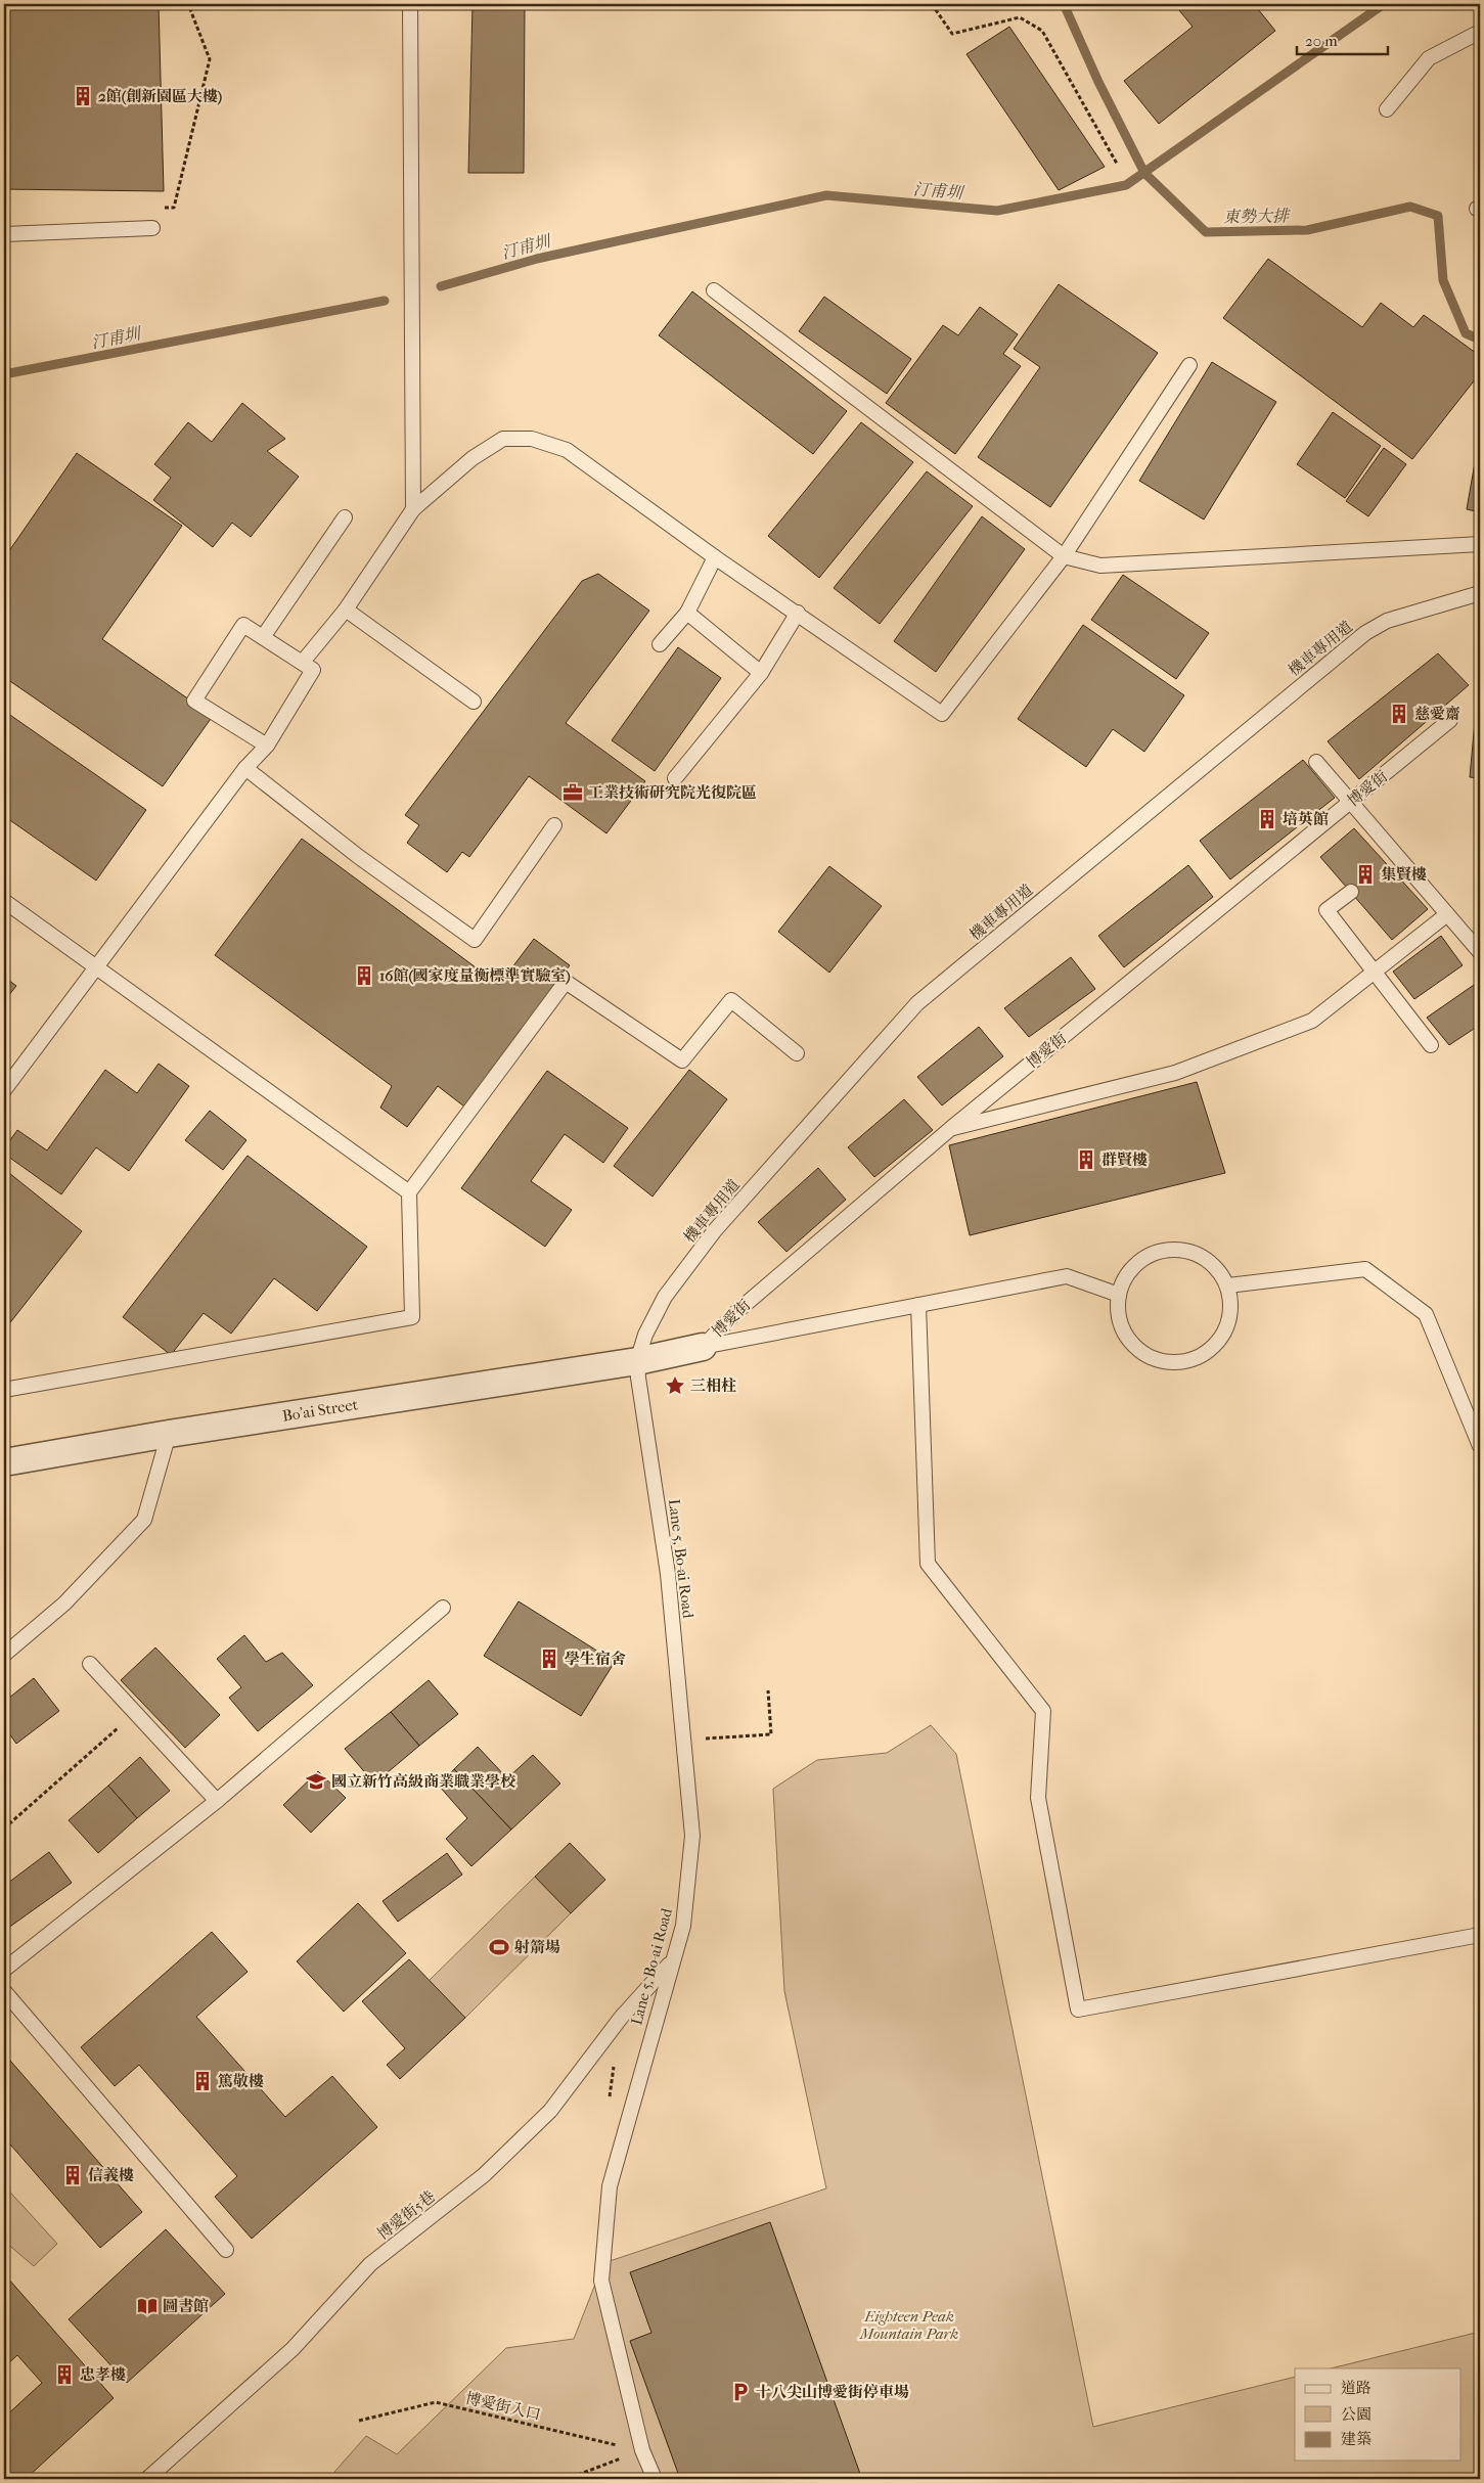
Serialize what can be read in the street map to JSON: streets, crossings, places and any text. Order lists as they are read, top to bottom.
{
  "streets": {
    "street": ["博愛街", "Bo'ai Street"],
    "lane": ["機車專用道", "Lane 5, Bo-ai Road", "博愛街5巷"],
    "path": ["博愛街入口"]
  },
  "crossings": [
    ["機車專用道", "博愛街"],
    ["機車專用道", "Bo'ai Street"],
    ["機車專用道", "Lane 5, Bo-ai Road"],
    ["博愛街", "Bo'ai Street"],
    ["博愛街", "Lane 5, Bo-ai Road"],
    ["Bo'ai Street", "Lane 5, Bo-ai Road"],
    ["Lane 5, Bo-ai Road", "博愛街5巷"],
    ["Lane 5, Bo-ai Road", "博愛街入口"]
  ],
  "water": ["汀甫圳", "東勢大排"],
  "parks": ["Eighteen Peak Mountain Park"],
  "places": {
    "building": [
      "2館(創新園區大樓)",
      "慈愛齋",
      "培英館",
      "集賢樓",
      "16館(國家度量衡標準實驗室)",
      "群賢樓",
      "學生宿舍",
      "篤敬樓",
      "信義樓",
      "忠孝樓"
    ],
    "office": ["工業技術研究院光復院區"],
    "place": ["三相柱"],
    "school or university": ["國立新竹高級商業職業學校"],
    "sports": ["射箭場"],
    "library": ["圖書館"],
    "parking": ["十八尖山博愛街停車場"]
  },
  "legend": ["道路", "公園", "建築"],
  "scale_bar": "20 m"
}
